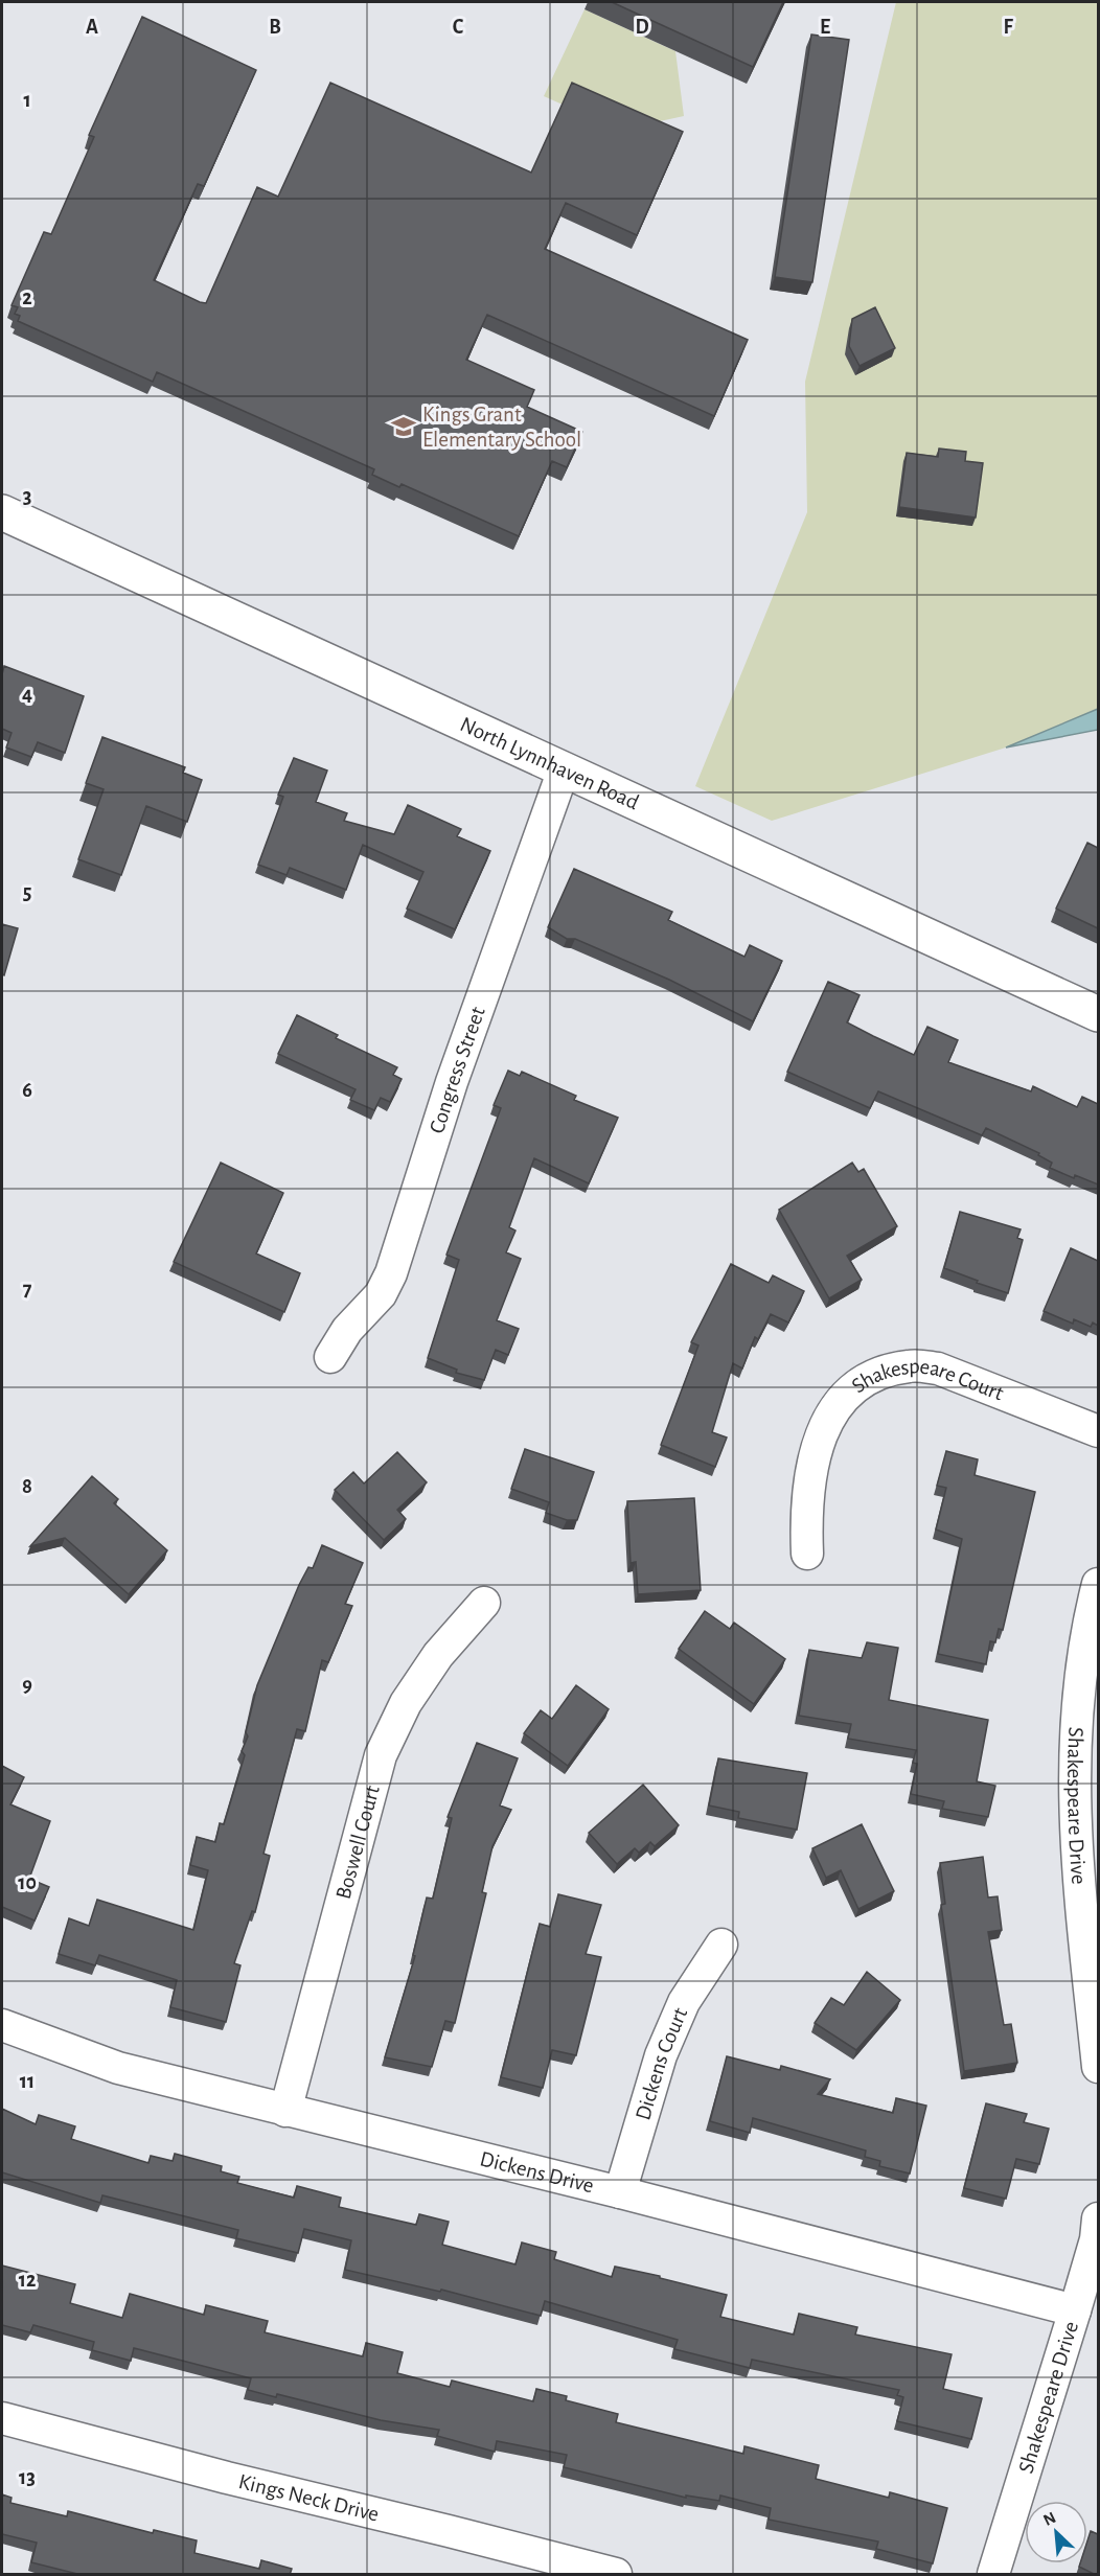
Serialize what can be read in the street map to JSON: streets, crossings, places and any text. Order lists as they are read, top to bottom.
{
  "streets": {
    "street": [
      "North Lynnhaven Road",
      "Congress Street",
      "Shakespeare Court",
      "Shakespeare Drive",
      "Boswell Court",
      "Dickens Court",
      "Dickens Drive",
      "Kings Neck Drive"
    ]
  },
  "crossings": [
    ["North Lynnhaven Road", "Congress Street"],
    ["Shakespeare Drive", "Dickens Drive"],
    ["Boswell Court", "Dickens Drive"],
    ["Dickens Court", "Dickens Drive"]
  ],
  "places": {
    "school or university": ["Kings Grant Elementary School"]
  },
  "north": "top left",
  "grid": {
    "columns": [
      "A",
      "B",
      "C",
      "D",
      "E",
      "F"
    ],
    "rows": [
      "1",
      "2",
      "3",
      "4",
      "5",
      "6",
      "7",
      "8",
      "9",
      "10",
      "11",
      "12",
      "13"
    ]
  }
}
